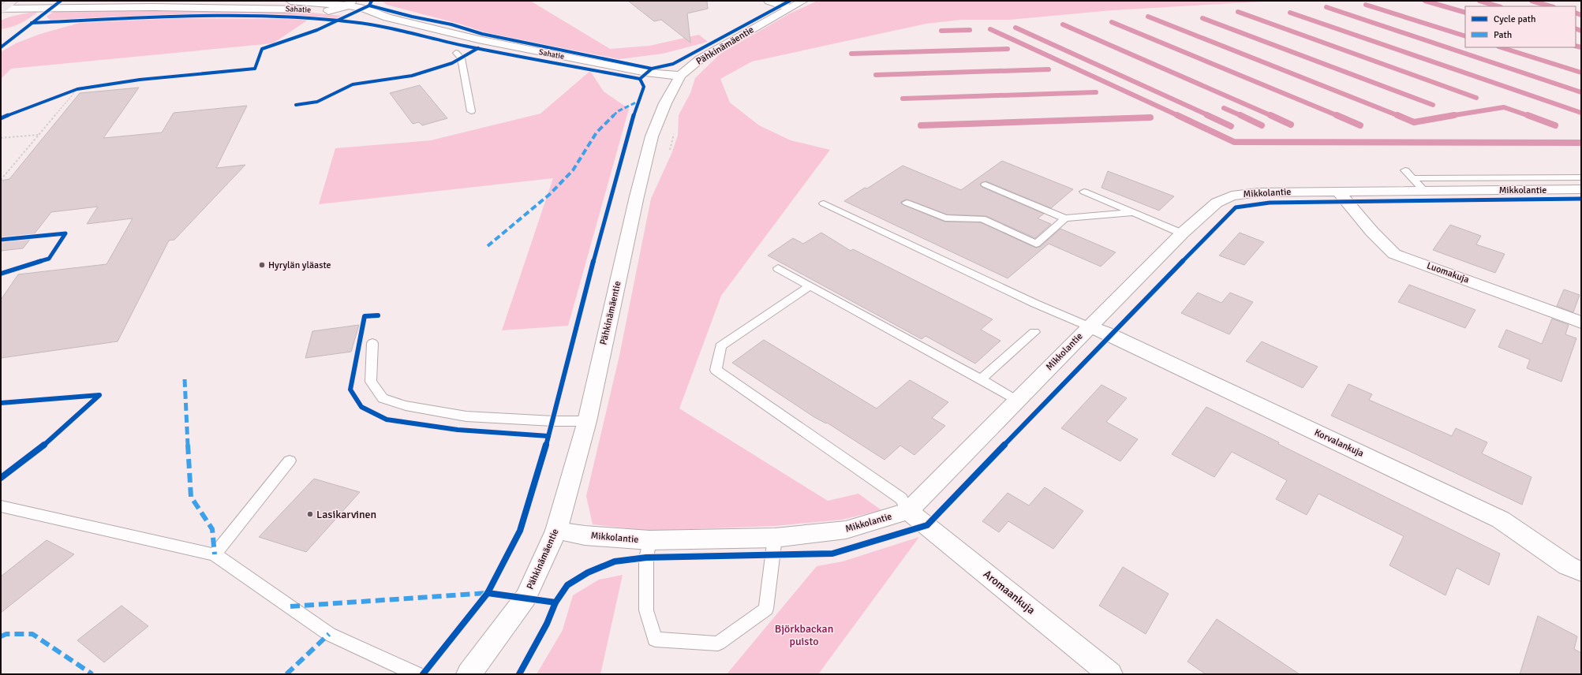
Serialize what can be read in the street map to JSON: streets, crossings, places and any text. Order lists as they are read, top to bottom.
{
  "streets": {
    "street": [
      "Sahatie",
      "Pähkinämäentie",
      "Mikkolantie",
      "Luomakuja",
      "Korvalankuja",
      "Aromaankuja"
    ]
  },
  "crossings": [
    ["Sahatie", "Pähkinämäentie"],
    ["Pähkinämäentie", "Mikkolantie"],
    ["Mikkolantie", "Luomakuja"],
    ["Mikkolantie", "Korvalankuja"],
    ["Mikkolantie", "Aromaankuja"]
  ],
  "parks": ["Björkbackan puisto"],
  "places": ["Hyrylän yläaste", "Lasikarvinen"],
  "legend": ["Cycle path", "Path"]
}
